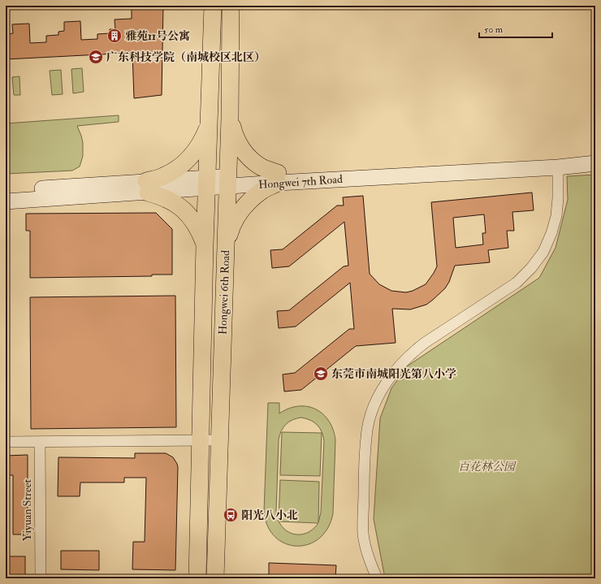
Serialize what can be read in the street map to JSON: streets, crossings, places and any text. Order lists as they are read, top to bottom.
{
  "streets": {
    "main road": ["Hongwei 6th Road"],
    "street": ["Hongwei 7th Road", "Yiyuan Street"]
  },
  "crossings": [
    ["Hongwei 7th Road", "Hongwei 6th Road"]
  ],
  "parks": ["百花林公园"],
  "places": {
    "building": ["雅苑11号公寓"],
    "school or university": ["广东科技学院（南城校区北区）", "东莞市南城阳光第八小学"],
    "bus stop": ["阳光八小北"]
  },
  "scale_bar": "50 m"
}
